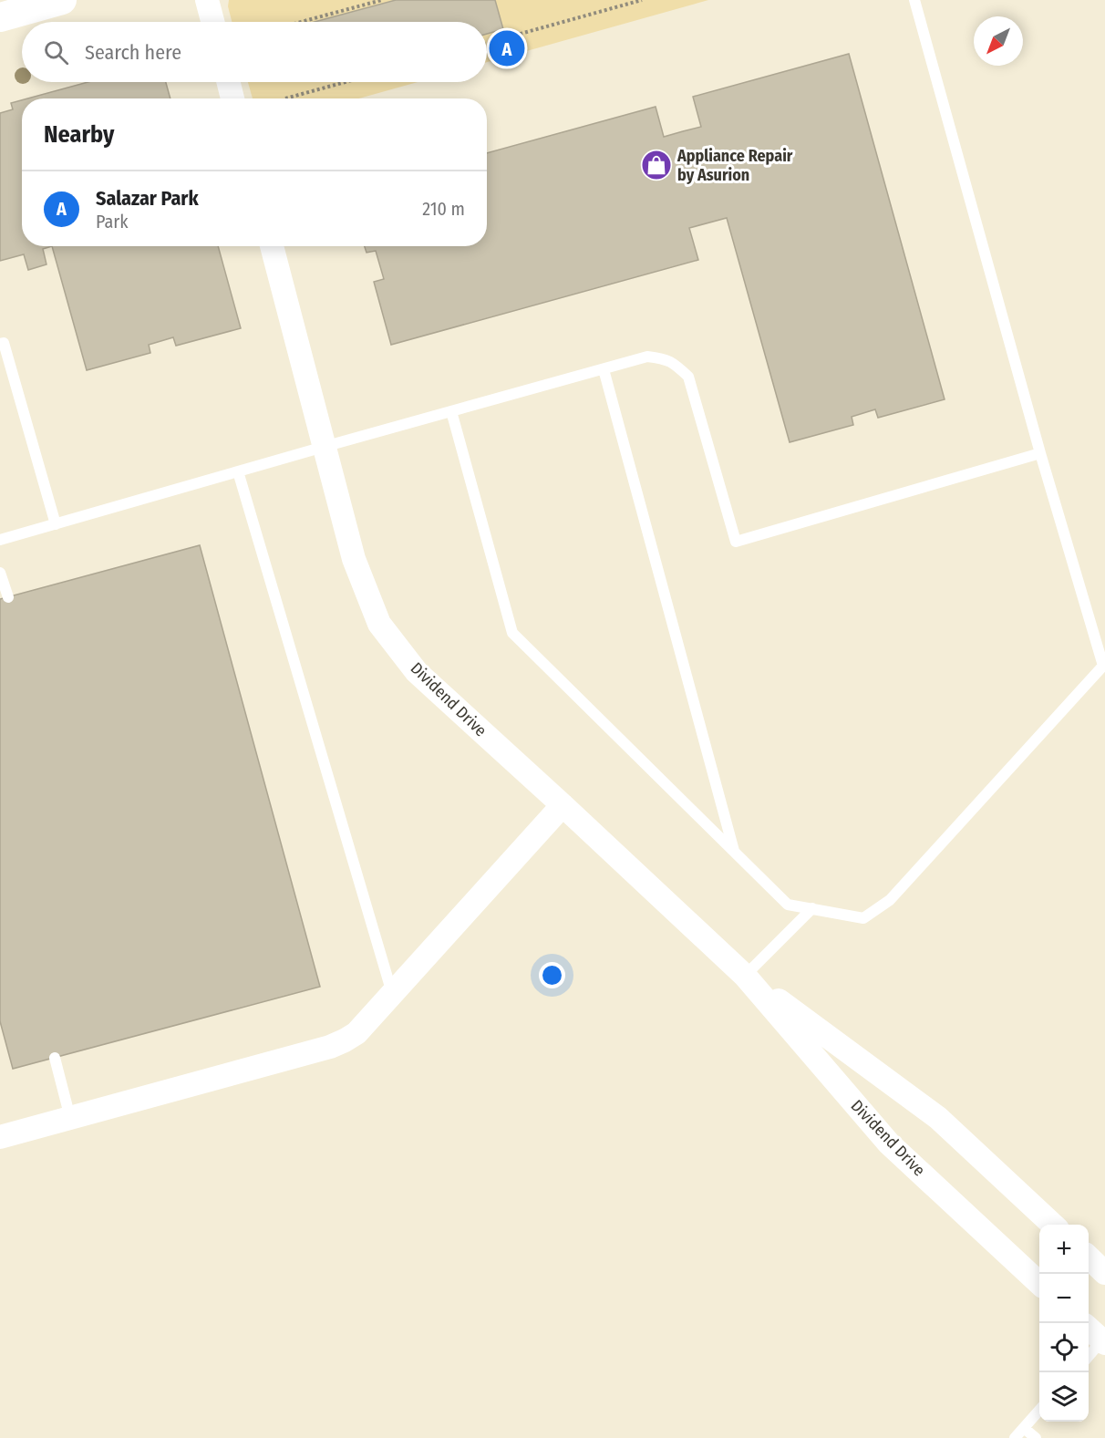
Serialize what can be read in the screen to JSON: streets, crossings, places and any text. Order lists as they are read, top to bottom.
{
  "streets": {
    "street": ["Dividend Drive"]
  },
  "places": {
    "shop": ["Appliance Repair by Asurion"]
  },
  "north": "bottom left",
  "page": {
    "search": "Search here",
    "pins": "A",
    "heading": "Nearby",
    "list": [
      {
        "mark": "A",
        "name": "Salazar Park",
        "note": "Park",
        "value": "210 m"
      }
    ],
    "map_buttons": ["+", "−"]
  }
}
